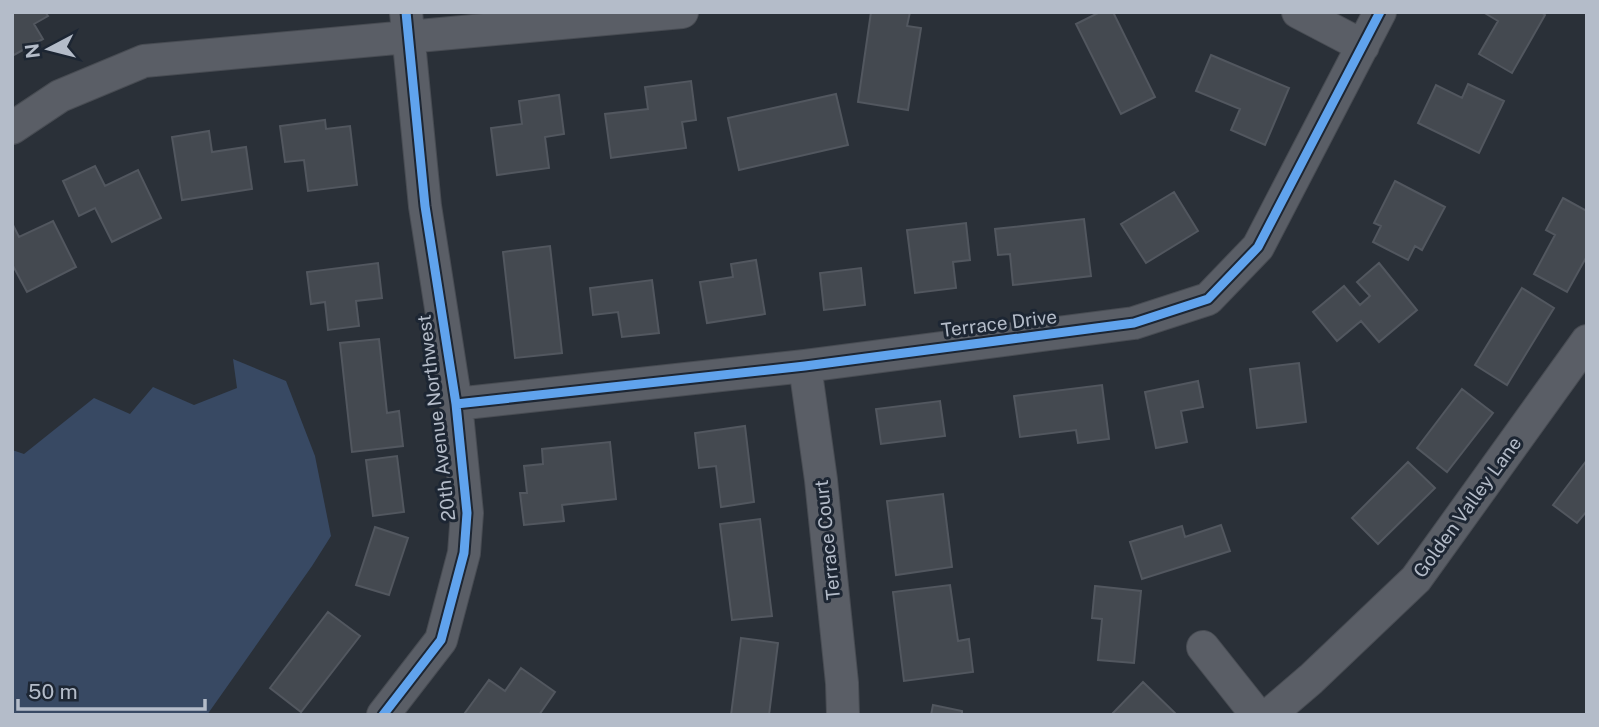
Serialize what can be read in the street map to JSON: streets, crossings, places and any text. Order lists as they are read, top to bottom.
{
  "streets": {
    "street": [
      "Terrace Drive",
      "20th Avenue Northwest",
      "Golden Valley Lane",
      "Terrace Court"
    ]
  },
  "crossings": [
    ["Terrace Drive", "20th Avenue Northwest"],
    ["Terrace Drive", "Terrace Court"]
  ],
  "scale_bar": "50 m",
  "north": "left"
}
